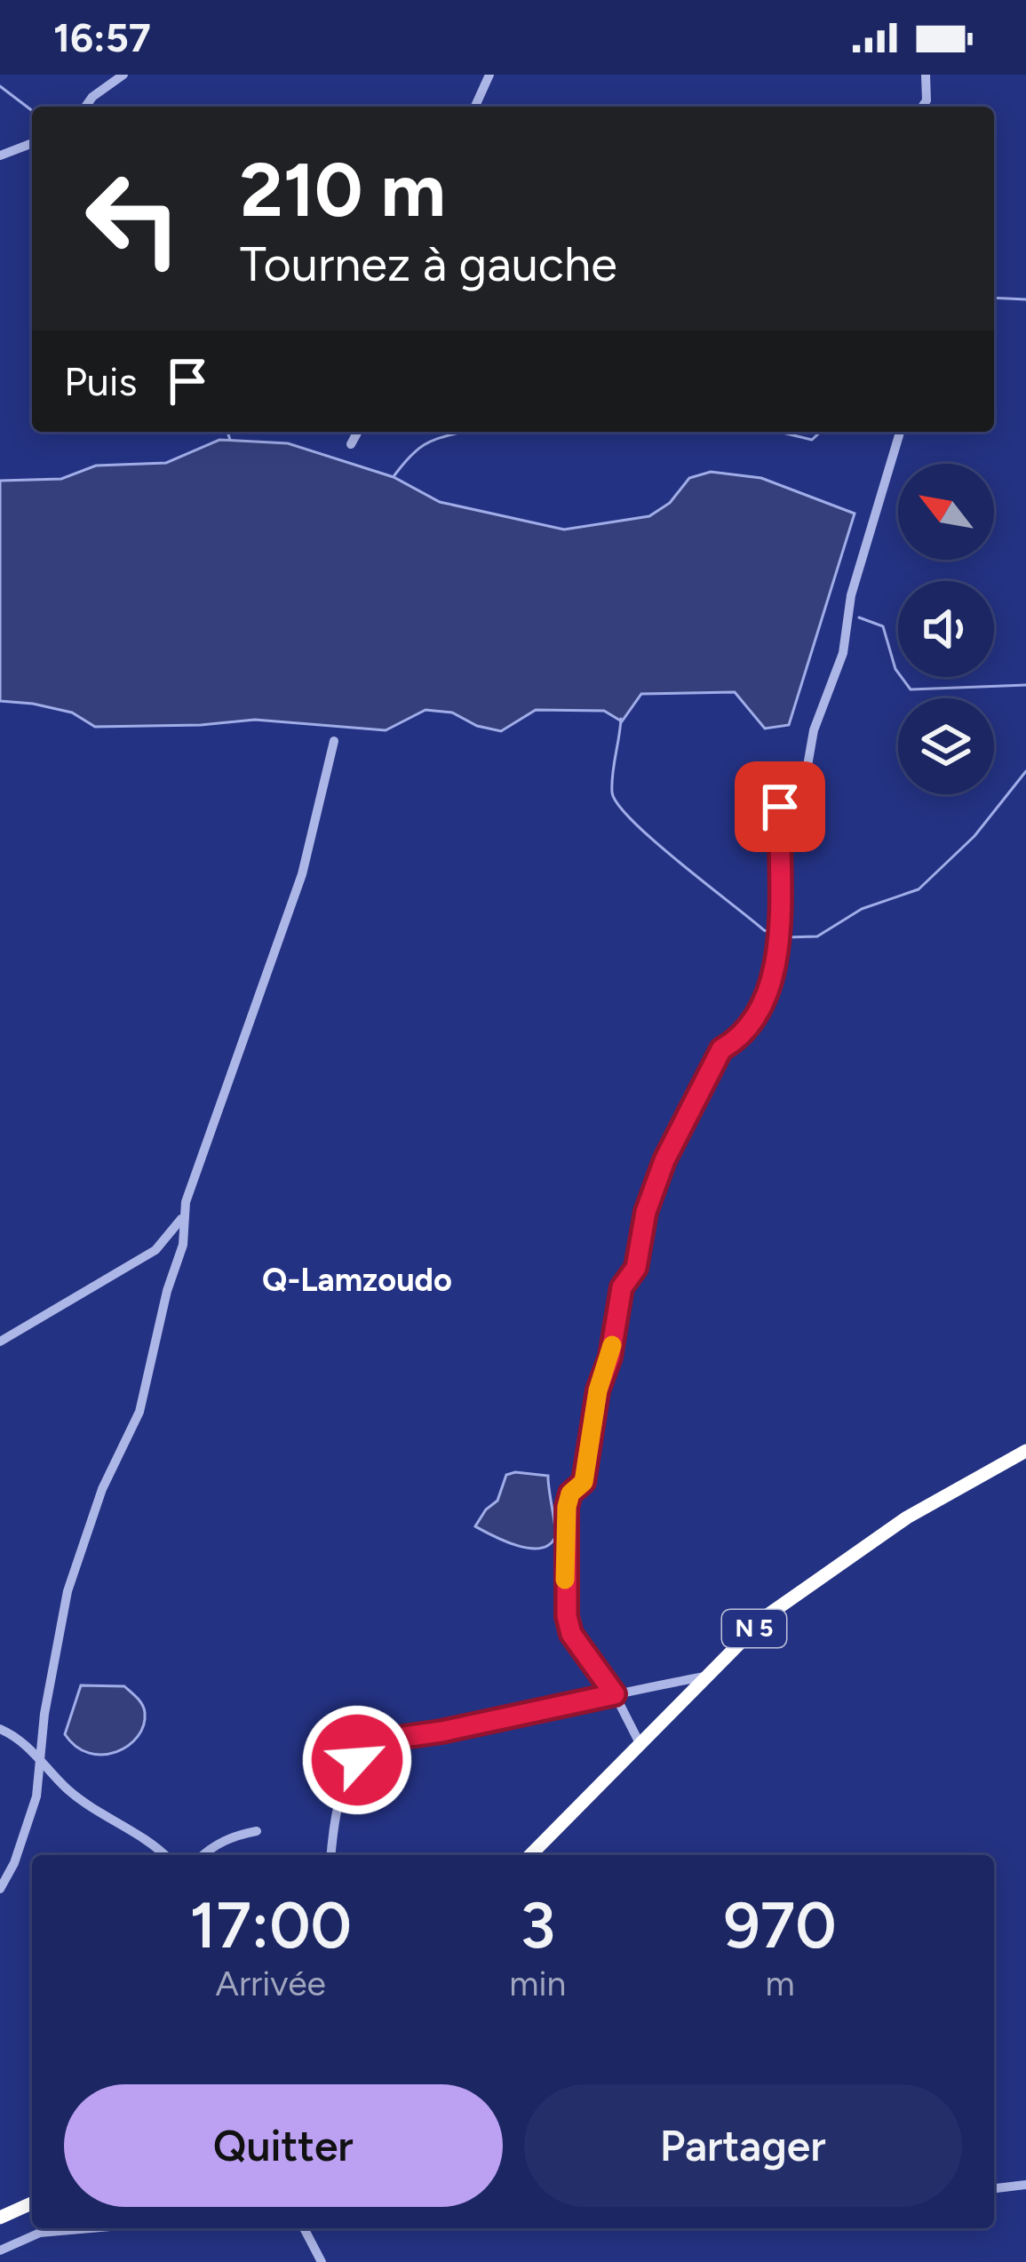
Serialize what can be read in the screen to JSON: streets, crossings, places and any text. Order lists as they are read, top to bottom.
{
  "streets": {
    "highway": ["N 5"]
  },
  "districts": ["Q-Lamzoudo"],
  "north": "top left",
  "page": {
    "status": "16:57",
    "turn": ["210 m", "Tournez à gauche"],
    "then": "Puis",
    "eta": [
      "17:00",
      "Arrivée",
      "3",
      "min",
      "970",
      "m"
    ],
    "buttons": ["Quitter", "Partager"]
  }
}
